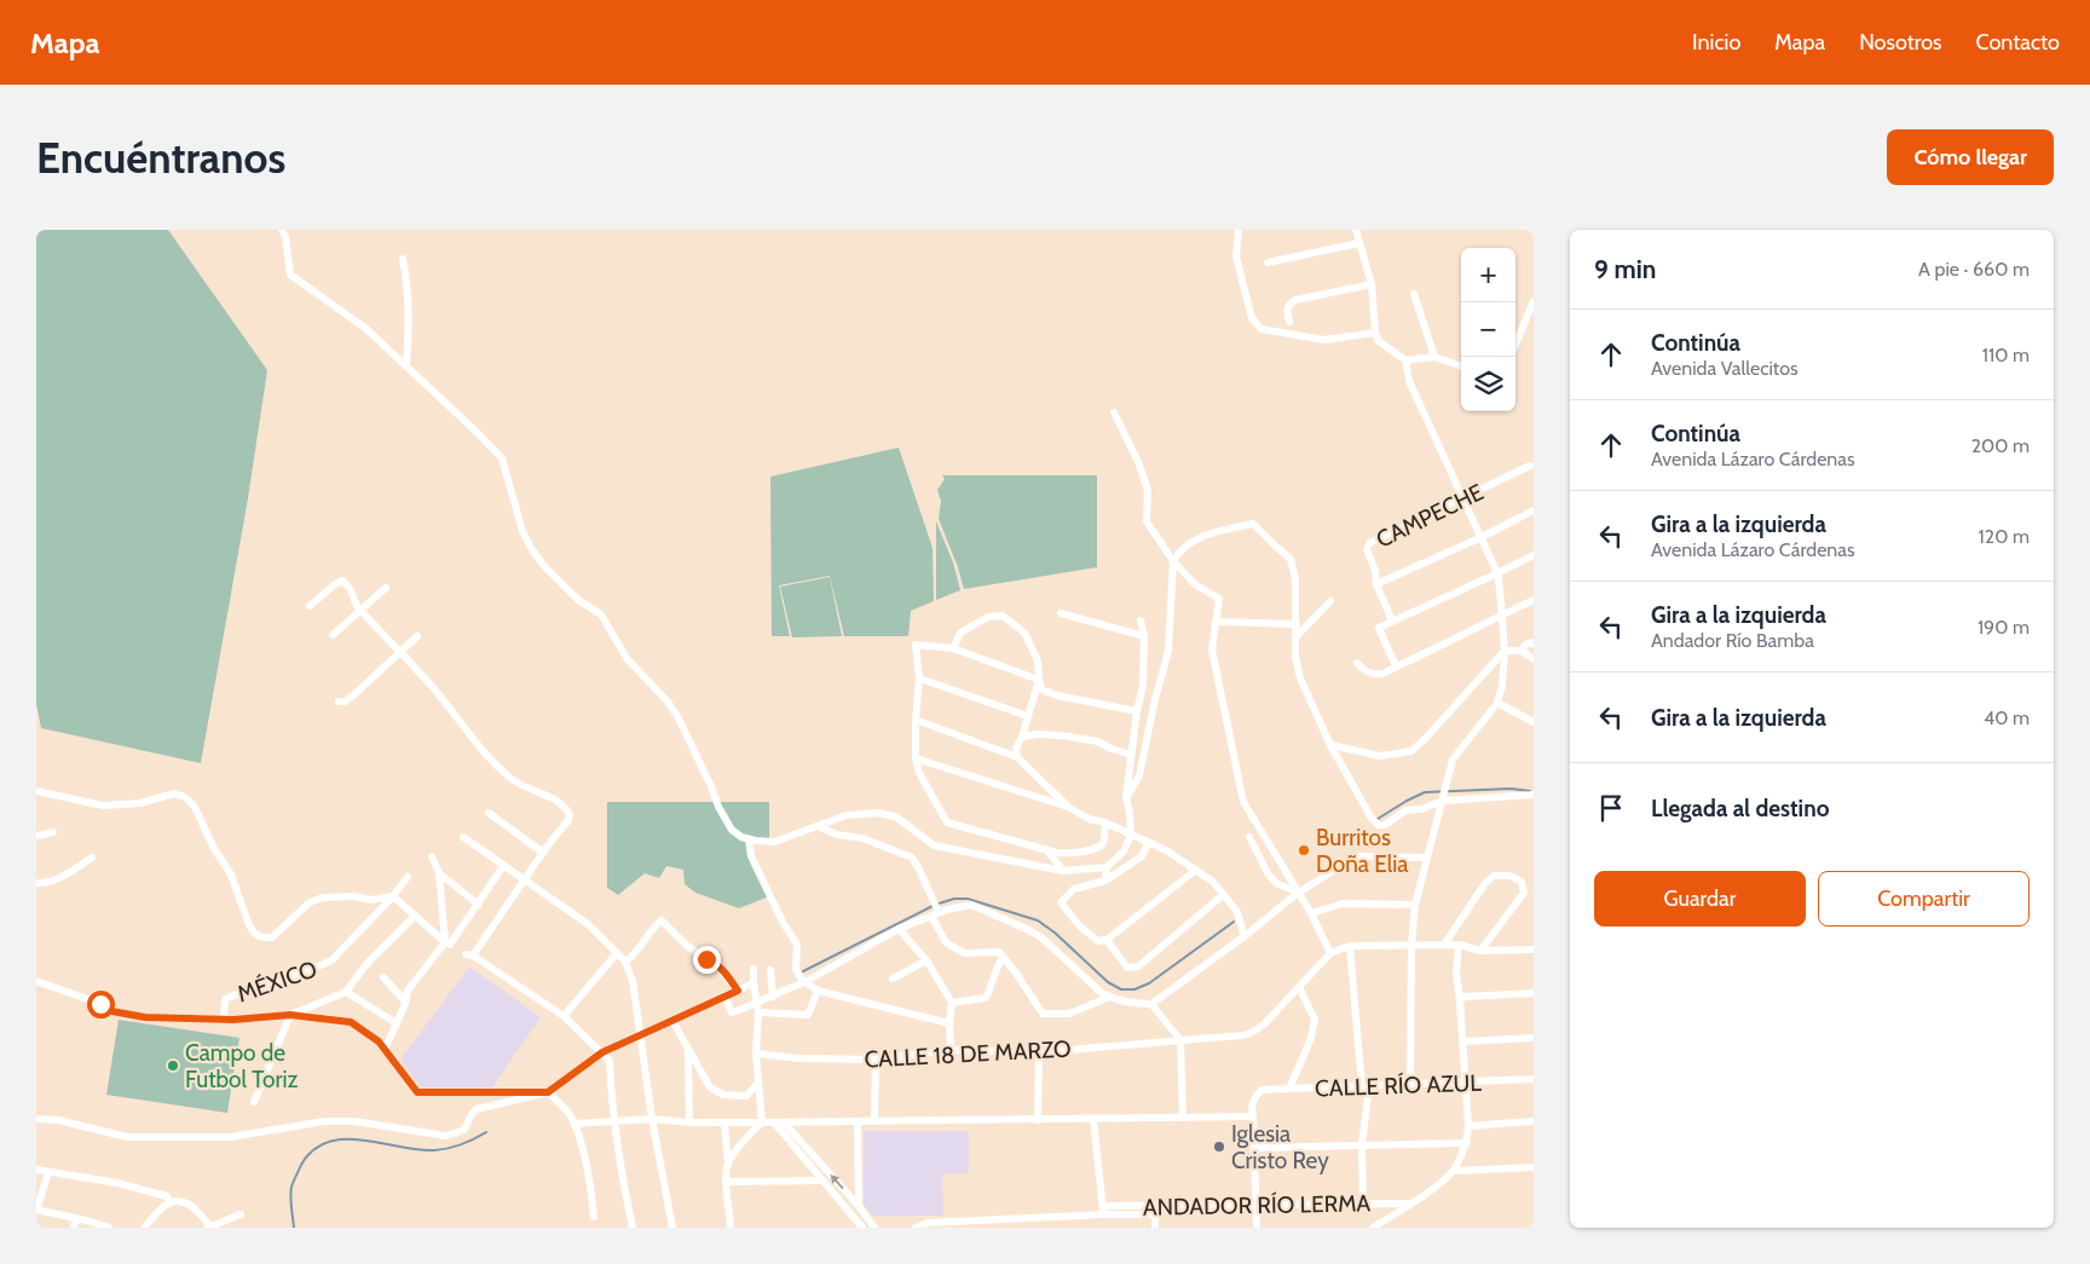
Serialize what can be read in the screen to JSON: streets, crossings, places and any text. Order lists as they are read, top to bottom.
{
  "streets": {
    "street": [
      "CAMPECHE",
      "MÉXICO",
      "CALLE 18 DE MARZO",
      "CALLE RÍO AZUL",
      "ANDADOR RÍO LERMA"
    ]
  },
  "places": ["Burritos Doña Elia", "Campo de Futbol Toriz", "Iglesia Cristo Rey"],
  "page": {
    "header": "Mapa",
    "nav": [
      "Inicio",
      "Mapa",
      "Nosotros",
      "Contacto"
    ],
    "buttons": [
      "Cómo llegar",
      ["Guardar", "Compartir"]
    ],
    "title": "Encuéntranos",
    "heading": ["9 min", "A pie · 660 m"],
    "map_buttons": ["+", "−"],
    "list": [
      ["Continúa", "Avenida Vallecitos", "110 m"],
      ["Continúa", "Avenida Lázaro Cárdenas", "200 m"],
      ["Gira a la izquierda", "Avenida Lázaro Cárdenas", "120 m"],
      ["Gira a la izquierda", "Andador Río Bamba", "190 m"],
      ["Gira a la izquierda", "40 m"],
      "Llegada al destino"
    ]
  }
}
